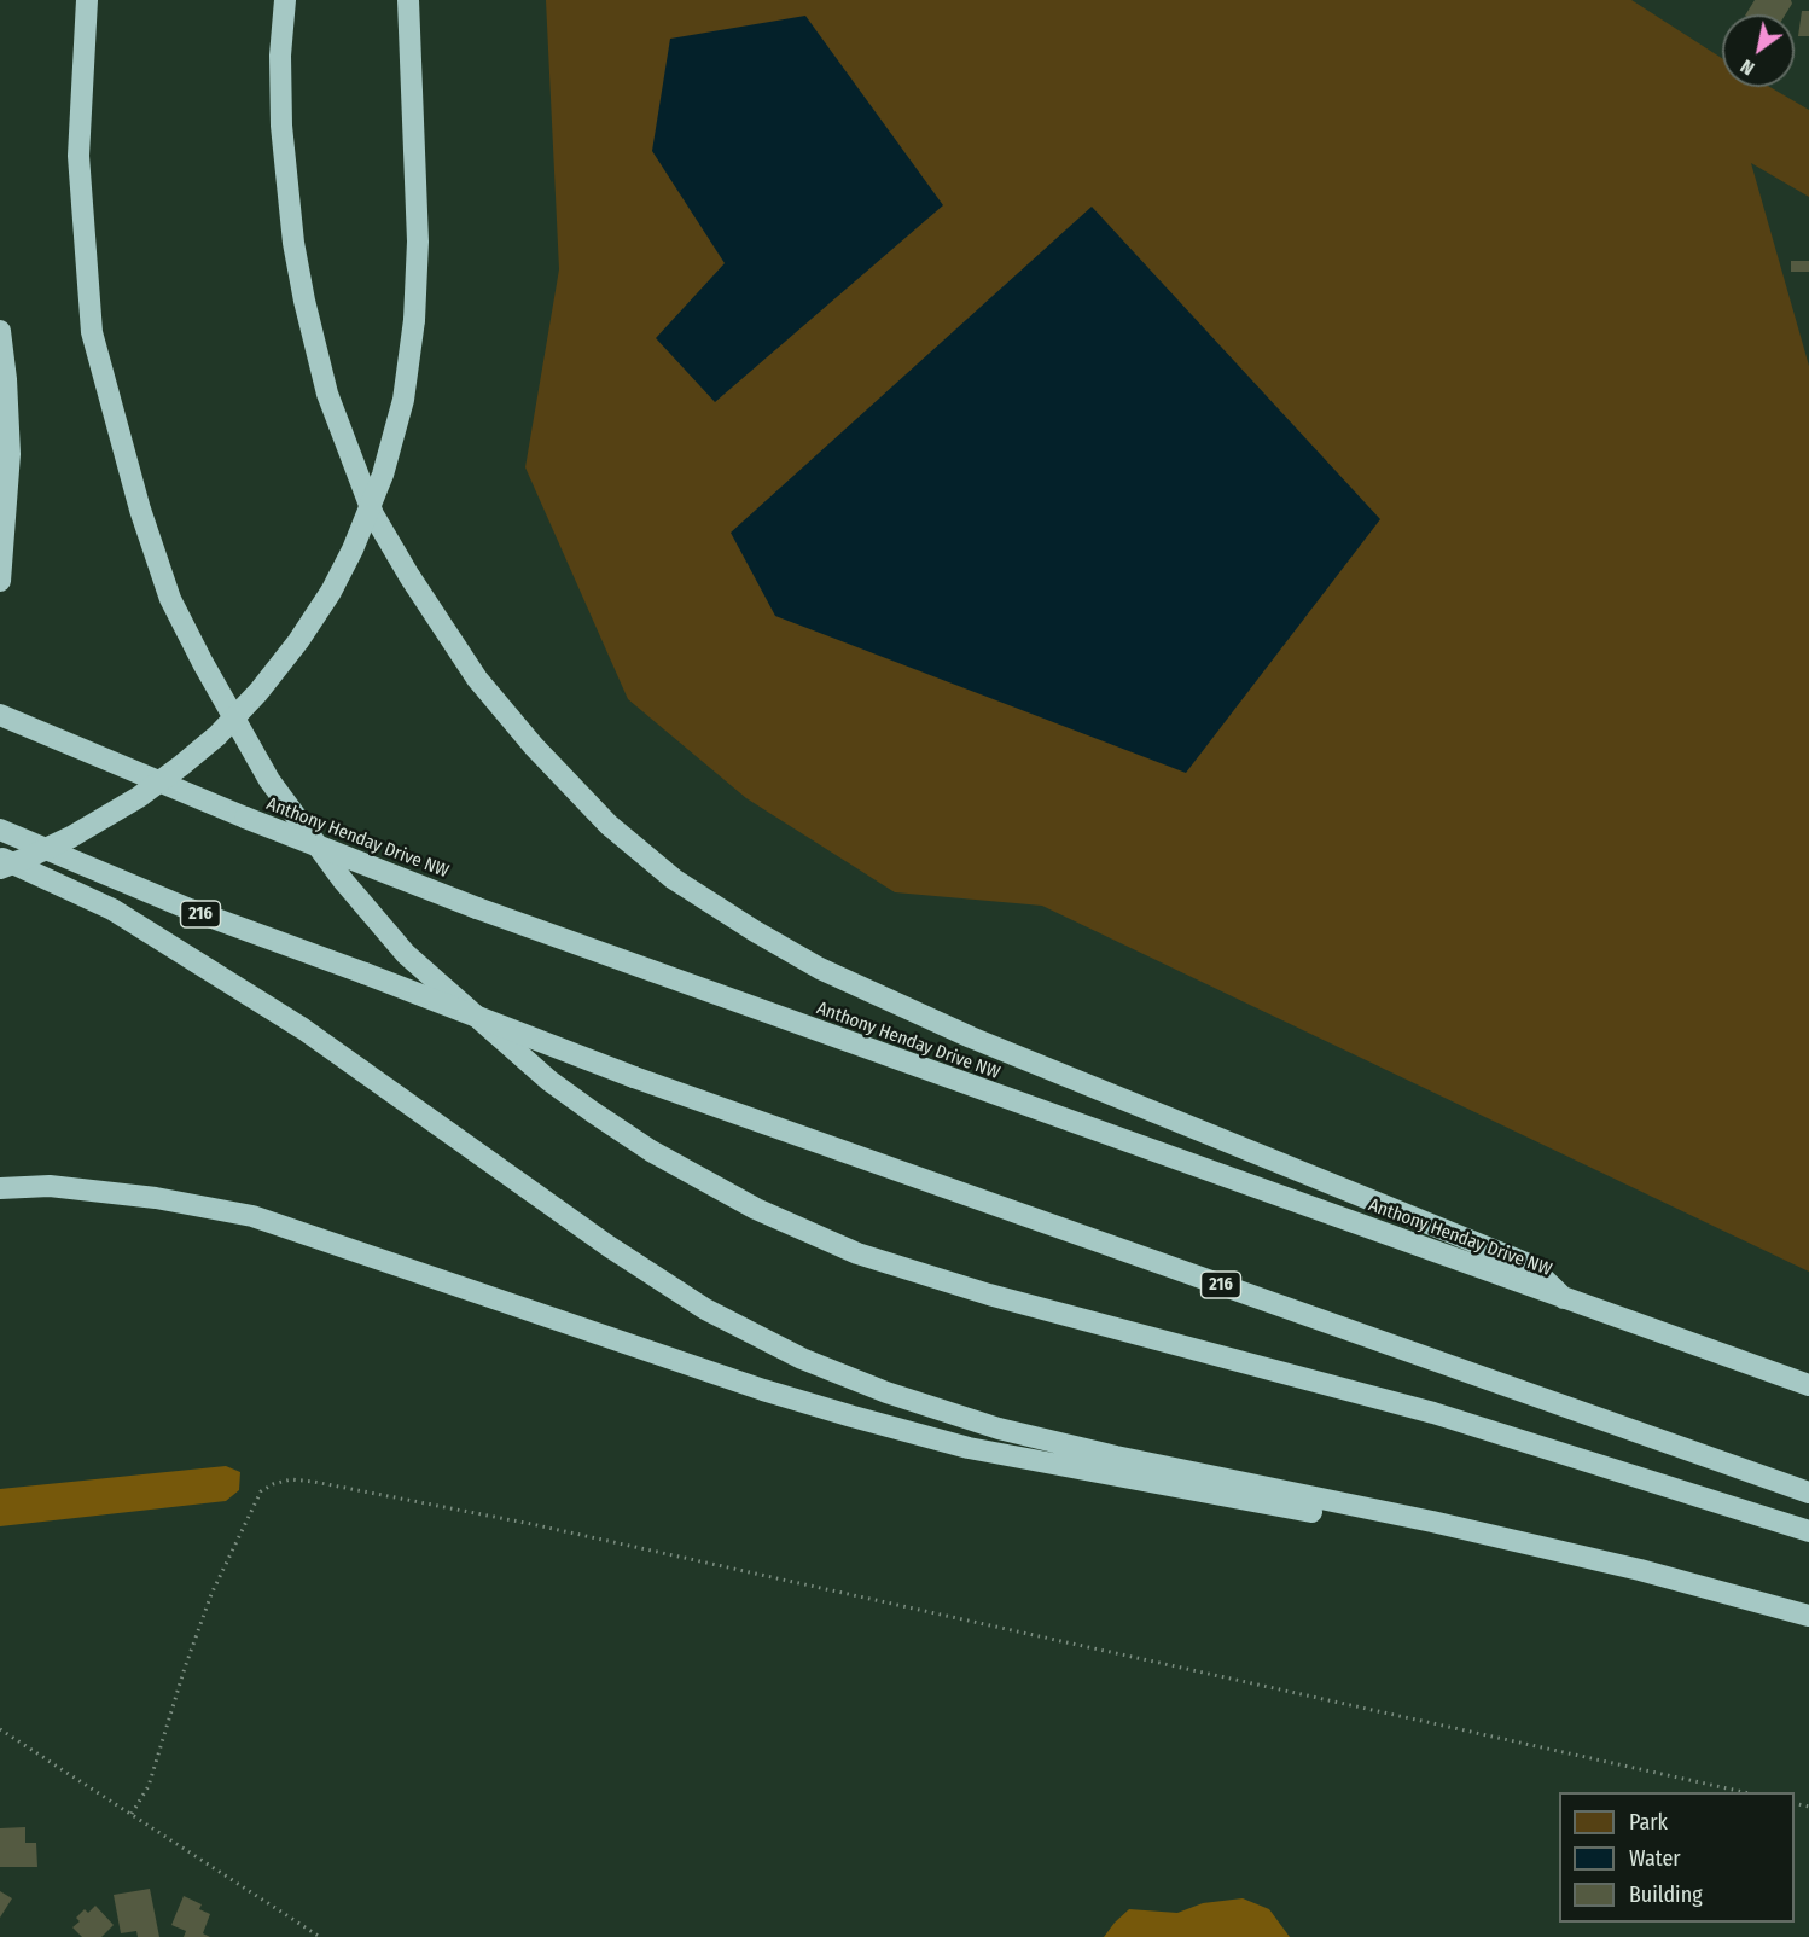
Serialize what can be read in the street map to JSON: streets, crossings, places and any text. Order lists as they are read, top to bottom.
{
  "streets": {
    "highway": ["Anthony Henday Drive NW", "216"]
  },
  "legend": ["Park", "Water", "Building"],
  "north": "bottom left"
}
